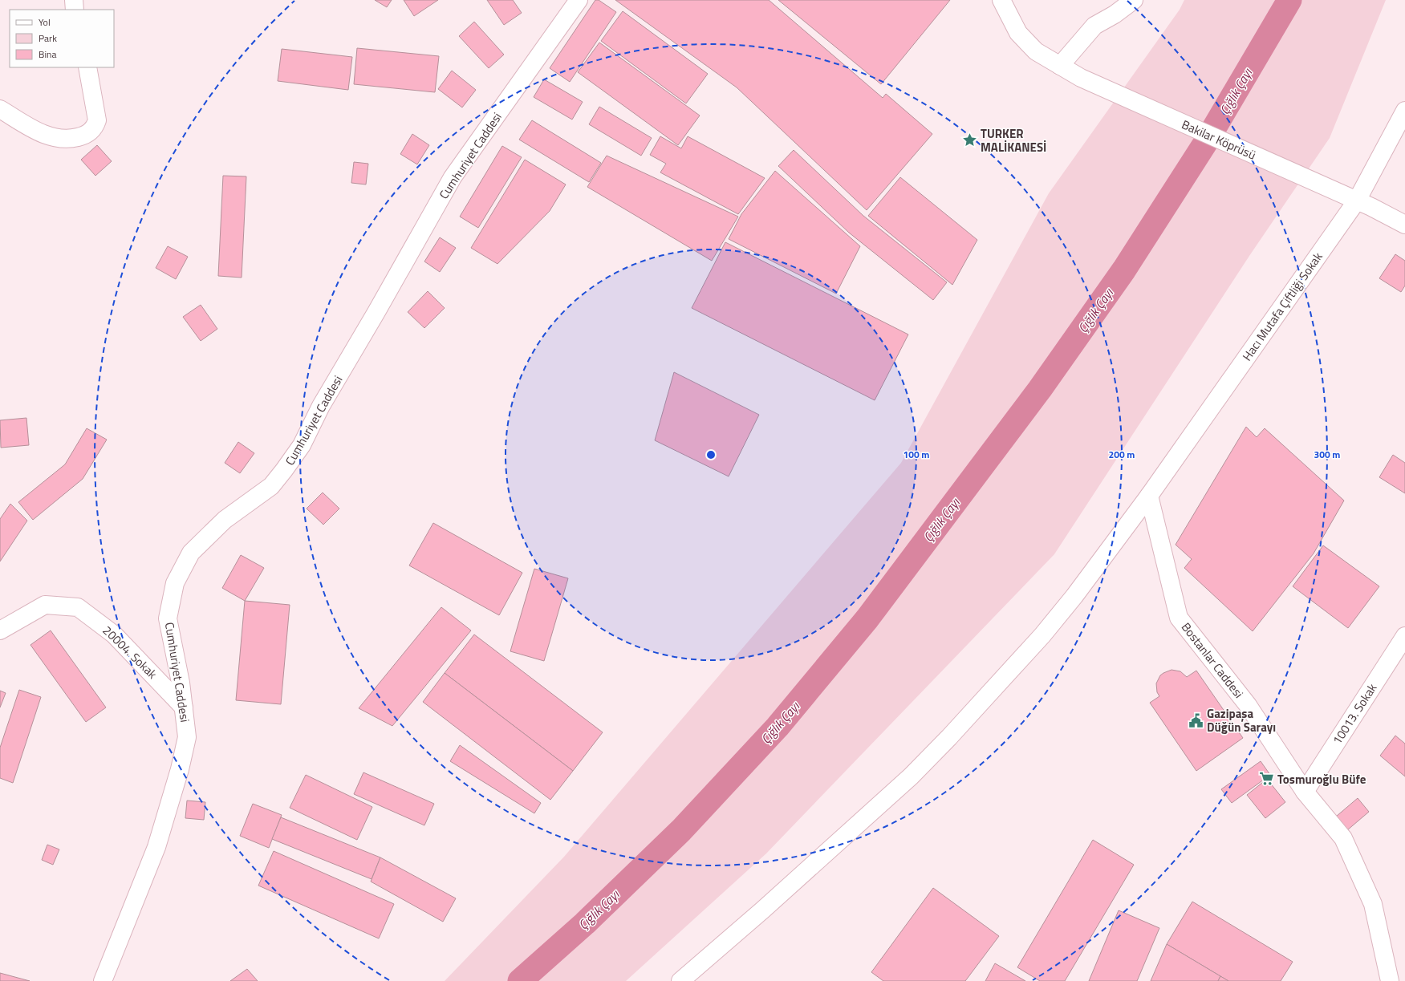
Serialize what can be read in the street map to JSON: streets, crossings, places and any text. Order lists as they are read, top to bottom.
{
  "streets": {
    "street": [
      "Bakilar Köprüsü",
      "Cumhuriyet Caddesi",
      "Hacı Mutafa Çiftliği Sokak",
      "20004. Sokak",
      "Bostanlar Caddesi",
      "10013. Sokak"
    ]
  },
  "crossings": [
    ["Bakilar Köprüsü", "Hacı Mutafa Çiftliği Sokak"],
    ["Cumhuriyet Caddesi", "20004. Sokak"],
    ["Hacı Mutafa Çiftliği Sokak", "Bostanlar Caddesi"],
    ["Bostanlar Caddesi", "10013. Sokak"]
  ],
  "water": ["Çığlık Çayı"],
  "places": {
    "place": ["TURKER MALİKANESİ"],
    "public building": ["Gazipaşa Düğün Sarayı"],
    "supermarket": ["Tosmuroğlu Büfe"]
  },
  "legend": ["Yol", "Park", "Bina"],
  "rings": ["100 m", "200 m", "300 m"]
}
